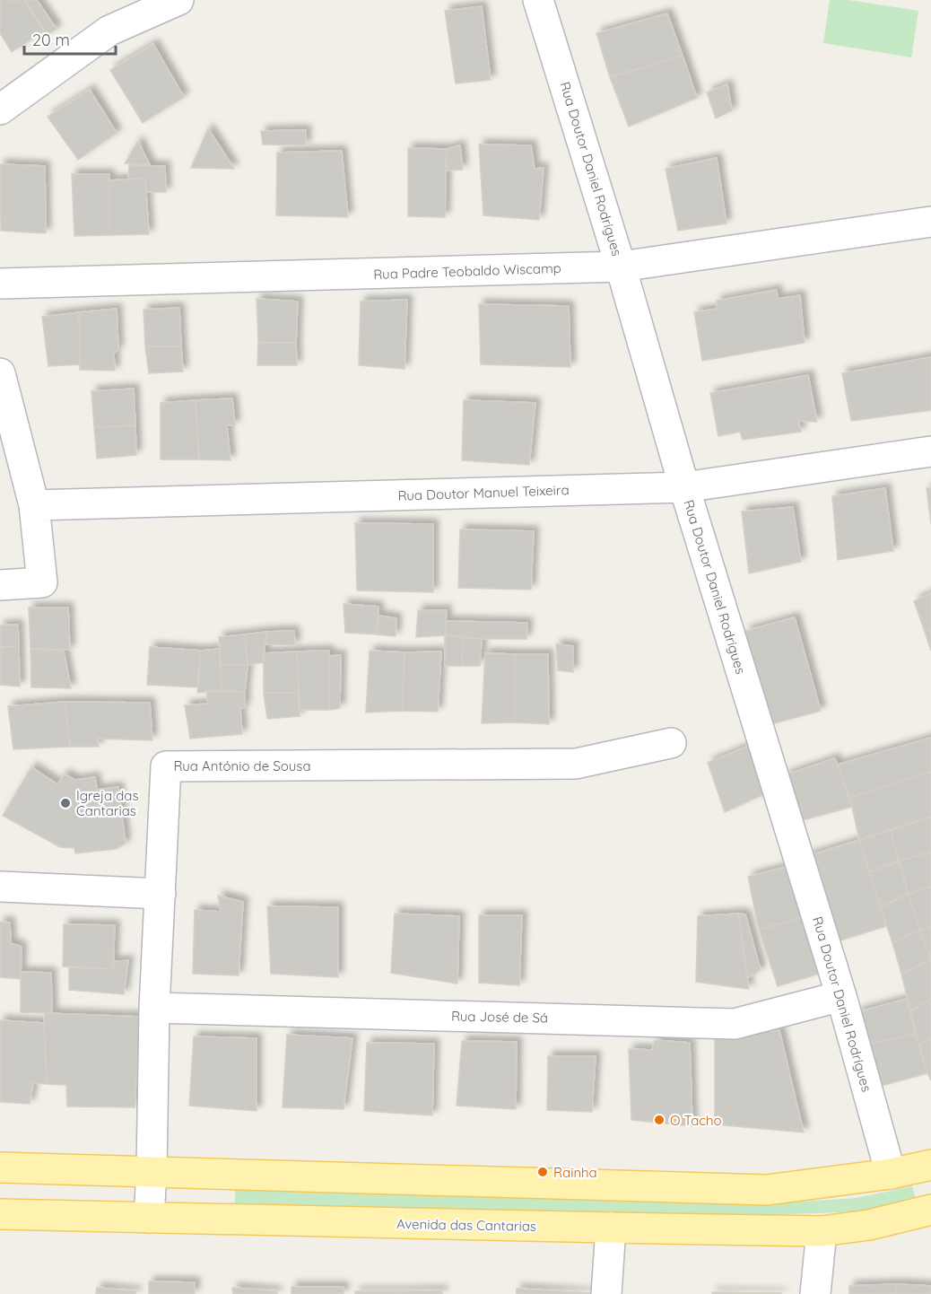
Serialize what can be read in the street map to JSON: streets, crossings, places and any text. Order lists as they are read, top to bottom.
{
  "streets": {
    "main road": ["Avenida das Cantarias"],
    "street": [
      "Rua Doutor Daniel Rodrígues",
      "Rua Padre Teobaldo Wiscamp",
      "Rua Doutor Manuel Teixeira",
      "Rua António de Sousa",
      "Rua José de Sá"
    ]
  },
  "crossings": [
    ["Rua Doutor Daniel Rodrígues", "Rua Padre Teobaldo Wiscamp"],
    ["Rua Doutor Daniel Rodrígues", "Rua Doutor Manuel Teixeira"],
    ["Rua Doutor Daniel Rodrígues", "Rua José de Sá"],
    ["Rua António de Sousa", "Rua José de Sá"],
    ["Rua António de Sousa", "Avenida das Cantarias"]
  ],
  "places": ["Igreja das Cantarias", "O Tacho", "Rainha"],
  "scale_bar": "20 m"
}
